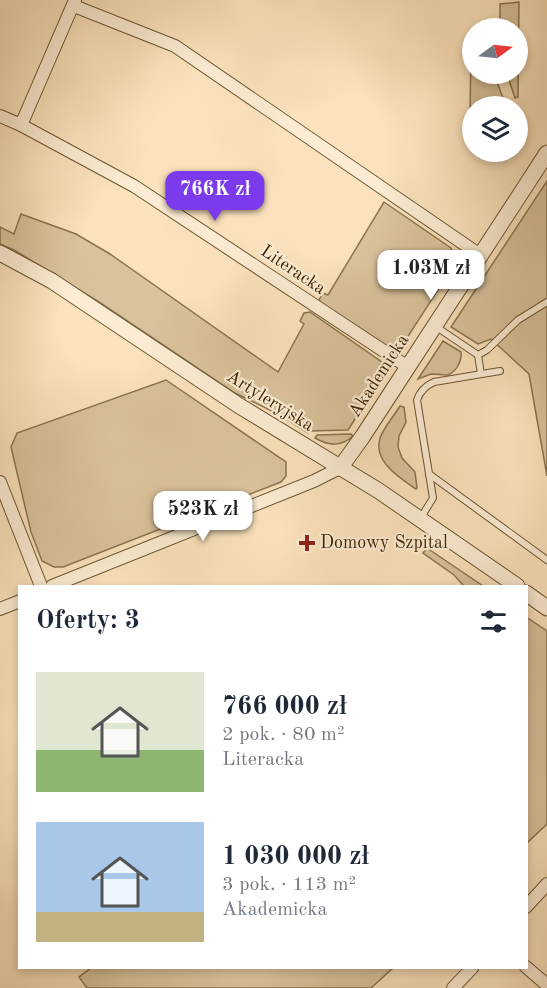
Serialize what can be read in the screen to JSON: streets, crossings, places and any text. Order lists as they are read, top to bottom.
{
  "streets": {
    "street": ["Literacka", "Akademicka", "Artyleryjska"]
  },
  "crossings": [
    ["Literacka", "Akademicka"],
    ["Akademicka", "Artyleryjska"]
  ],
  "places": {
    "health": ["Domowy Szpital"]
  },
  "north": "right",
  "page": {
    "price": ["766K zł", "1.03M zł", "523K zł"],
    "heading": "Oferty: 3",
    "list": [
      {
        "name": "766 000 zł",
        "note": "2 pok. · 80 m² · Literacka"
      },
      {
        "name": "1 030 000 zł",
        "note": "3 pok. · 113 m² · Akademicka"
      }
    ]
  }
}
